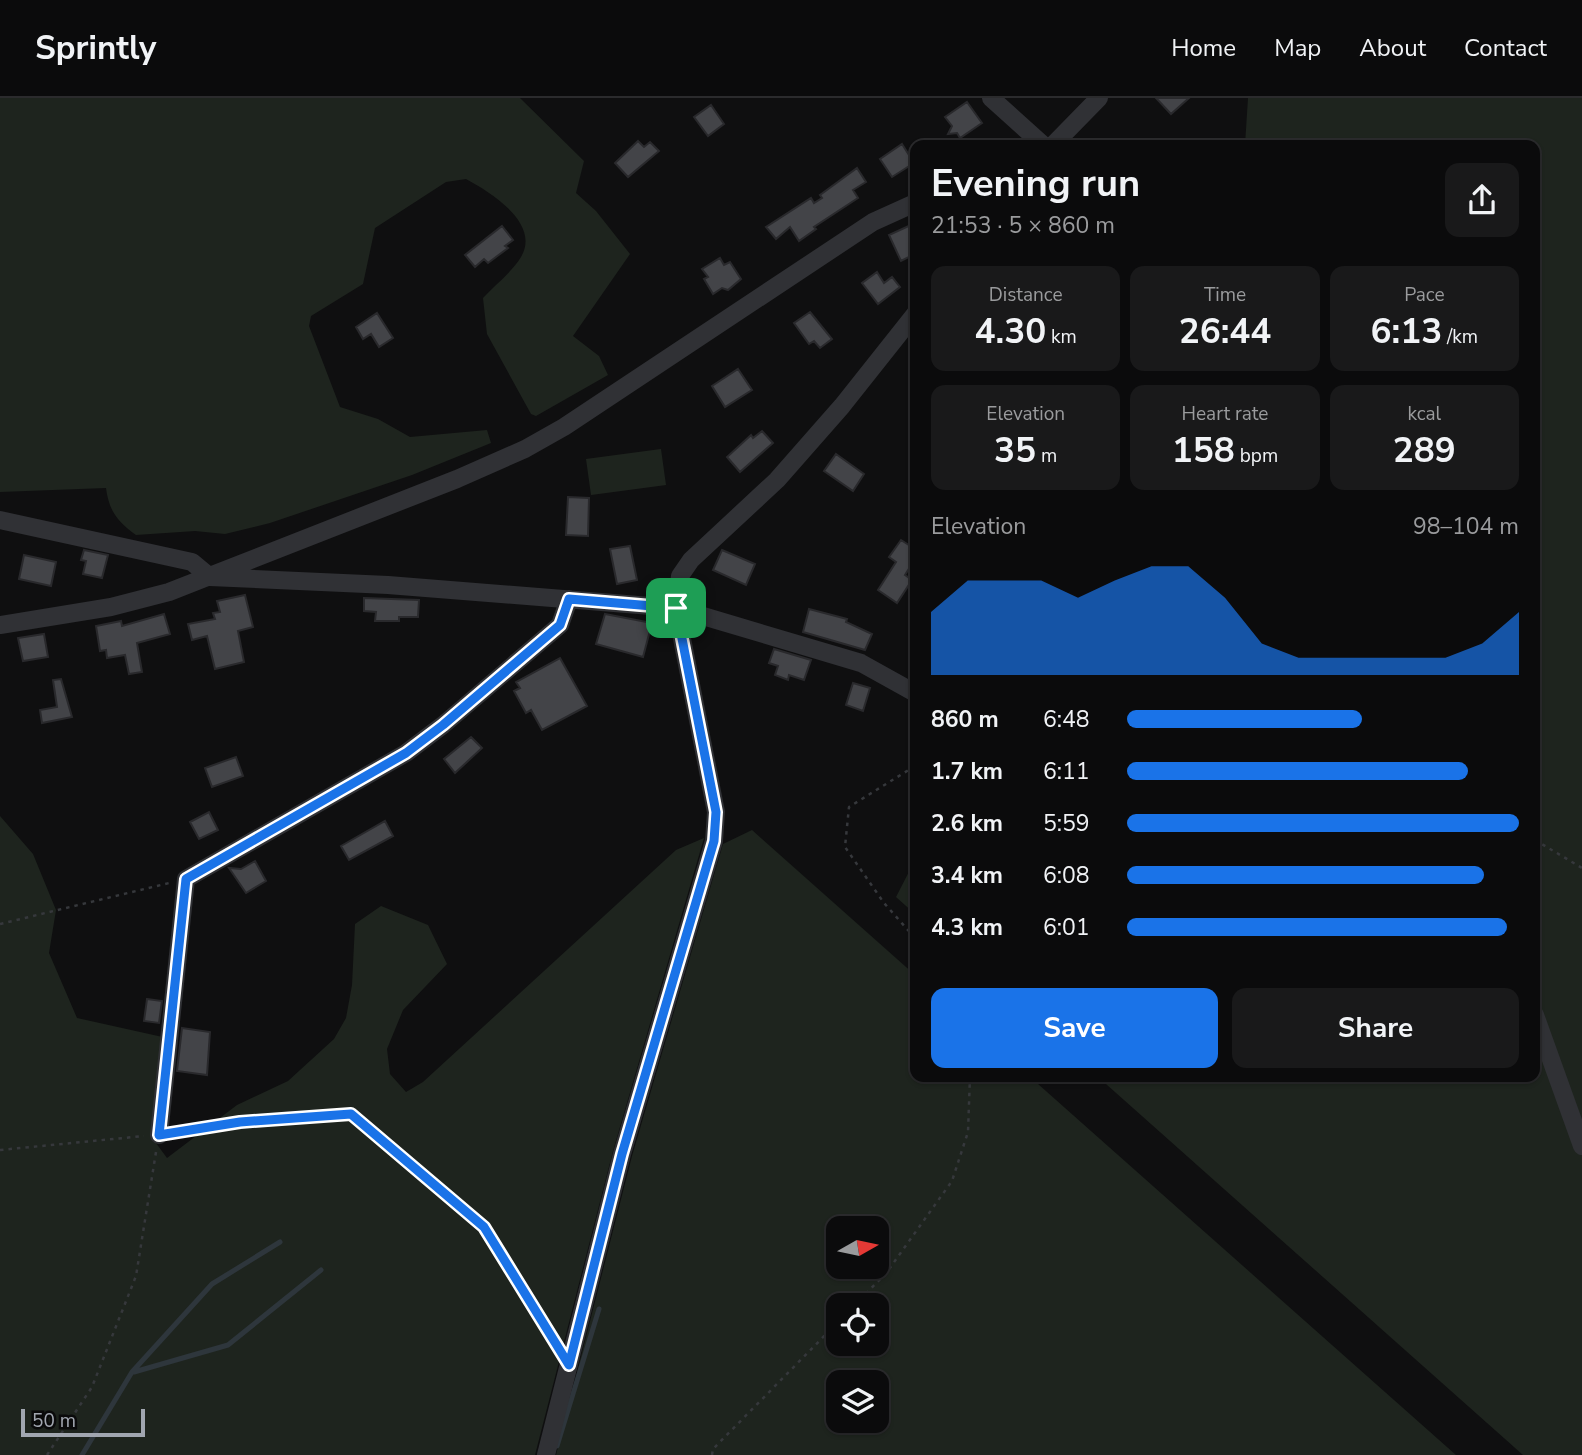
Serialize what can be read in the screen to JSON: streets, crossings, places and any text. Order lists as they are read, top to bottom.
{
  "scale_bar": "50 m",
  "north": "right",
  "page": {
    "header": "Sprintly",
    "nav": [
      "Home",
      "Map",
      "About",
      "Contact"
    ],
    "heading": ["Evening run", "21:53 · 5 × 860 m"],
    "stats": [
      ["Distance", "4.30 km"],
      ["Time", "26:44"],
      ["Pace", "6:13 /km"],
      ["Elevation", "35 m"],
      ["Heart rate", "158 bpm"],
      ["kcal", "289"]
    ],
    "chart": ["Elevation", "98–104 m"],
    "list": [
      {
        "name": "860 m",
        "note": "6:48"
      },
      {
        "name": "1.7 km",
        "note": "6:11"
      },
      {
        "name": "2.6 km",
        "note": "5:59"
      },
      {
        "name": "3.4 km",
        "note": "6:08"
      },
      {
        "name": "4.3 km",
        "note": "6:01"
      }
    ],
    "buttons": ["Save", "Share"],
    "scale": "50 m"
  }
}
